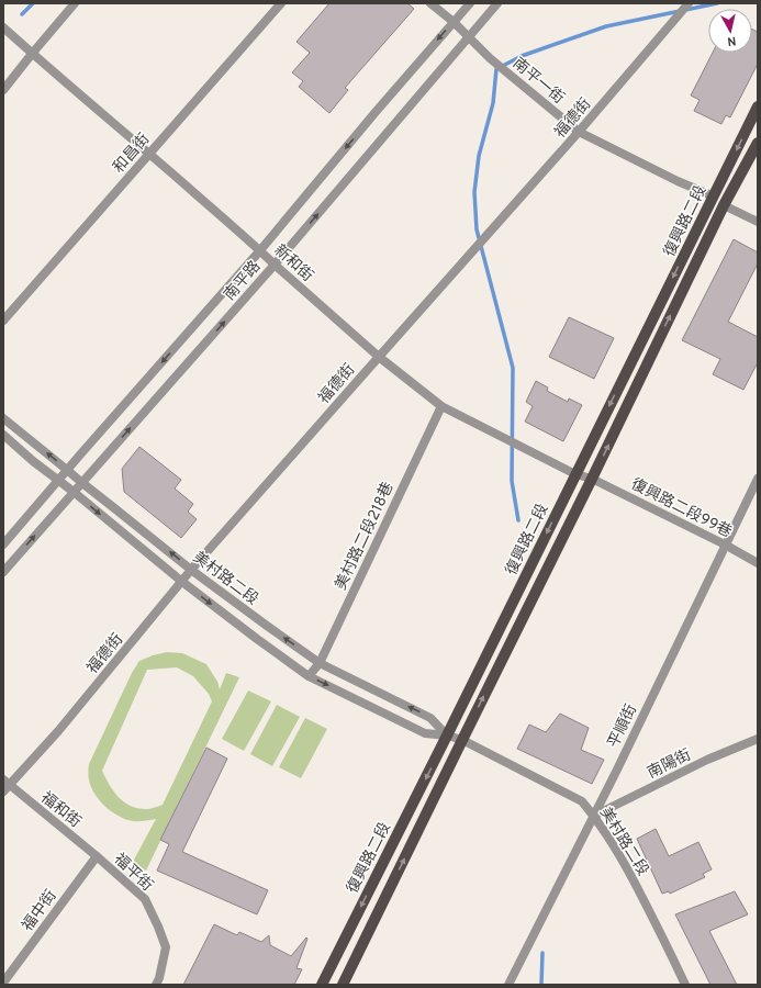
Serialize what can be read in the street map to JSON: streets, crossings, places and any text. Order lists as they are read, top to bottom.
{
  "streets": {
    "main road": ["復興路二段"],
    "street": [
      "南平一街",
      "福德街",
      "和昌街",
      "新和街",
      "南平路",
      "復興路二段99巷",
      "美村路二段218巷",
      "美村路二段",
      "平順街",
      "南陽街",
      "福和街",
      "福平街",
      "福中街"
    ]
  },
  "crossings": [
    ["南平一街", "福德街"],
    ["南平一街", "復興路二段"],
    ["南平一街", "南平路"],
    ["福德街", "新和街"],
    ["福德街", "美村路二段"],
    ["福德街", "福和街"],
    ["和昌街", "新和街"],
    ["復興路二段", "新和街"],
    ["復興路二段", "復興路二段99巷"],
    ["復興路二段", "美村路二段"],
    ["新和街", "南平路"],
    ["新和街", "復興路二段99巷"],
    ["新和街", "美村路二段218巷"],
    ["南平路", "美村路二段"],
    ["復興路二段99巷", "平順街"],
    ["美村路二段218巷", "美村路二段"],
    ["美村路二段", "平順街"],
    ["美村路二段", "南陽街"],
    ["平順街", "南陽街"],
    ["福和街", "福平街"],
    ["福和街", "福中街"],
    ["福平街", "福中街"]
  ],
  "north": "bottom"
}
